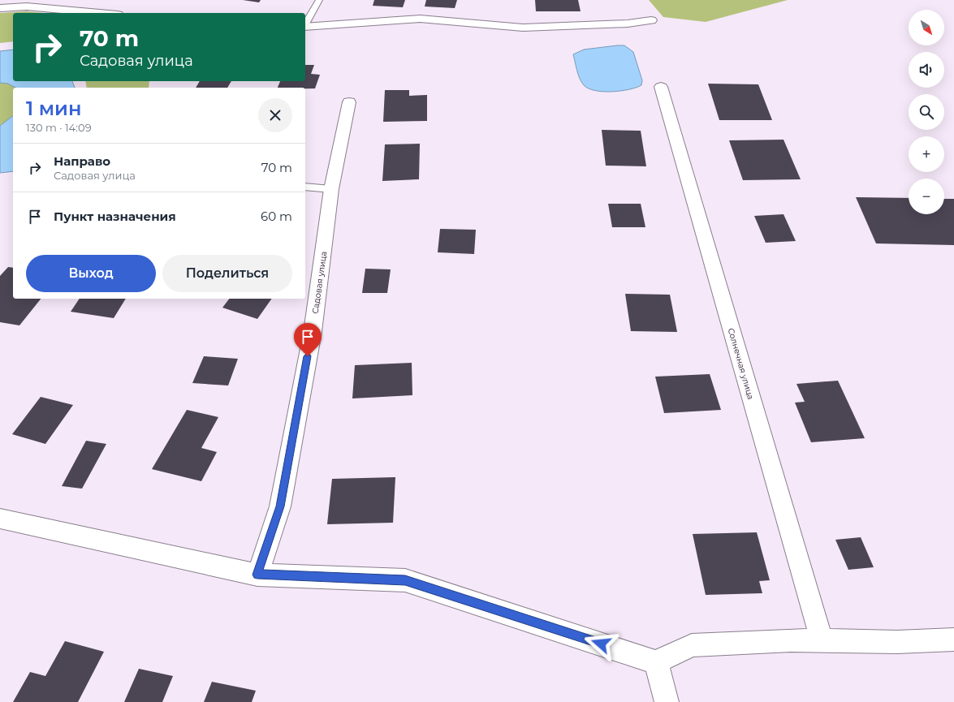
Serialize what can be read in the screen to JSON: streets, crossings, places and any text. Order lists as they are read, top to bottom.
{
  "streets": {
    "street": ["Садовая улица", "Солнечная улица"]
  },
  "north": "bottom right",
  "page": {
    "map_buttons": ["+", "−"],
    "turn": ["70 m", "Садовая улица"],
    "heading": ["1 мин", "130 m · 14:09"],
    "list": [
      {
        "name": "Направо",
        "note": "Садовая улица",
        "value": "70 m"
      },
      {
        "name": "Пункт назначения",
        "value": "60 m"
      }
    ],
    "buttons": ["Выход", "Поделиться"]
  }
}
